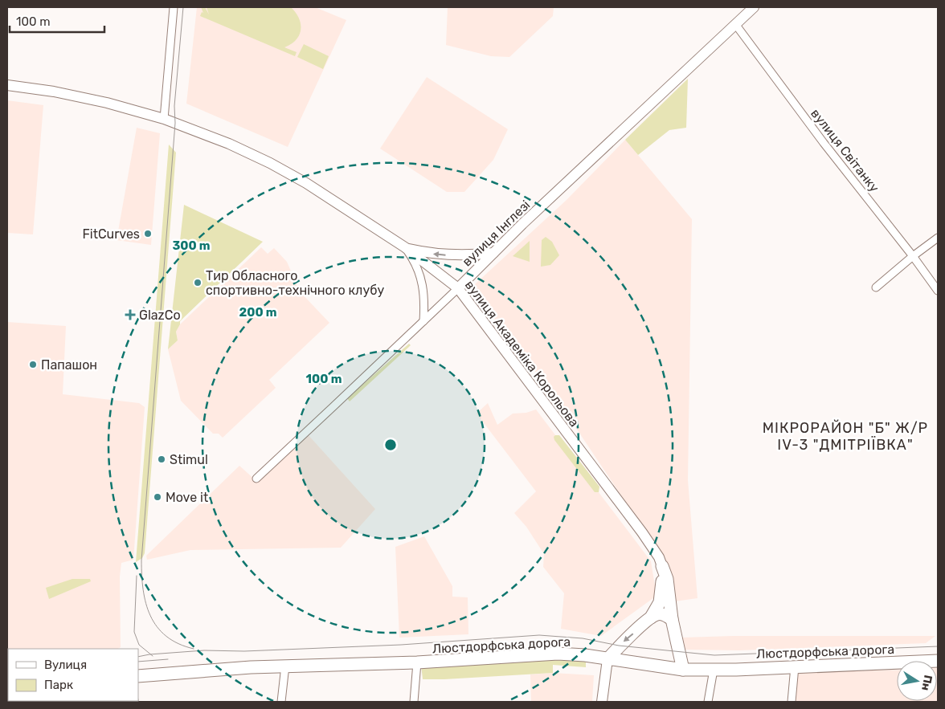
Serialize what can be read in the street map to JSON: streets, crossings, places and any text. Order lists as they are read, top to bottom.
{
  "streets": {
    "main road": ["вулиця Інглезі", "вулиця Академіка Корольова", "Люстдорфська дорога"],
    "street": ["вулиця Світанку"]
  },
  "crossings": [
    ["вулиця Світанку", "вулиця Інглезі"],
    ["вулиця Інглезі", "вулиця Академіка Корольова"]
  ],
  "districts": ["МІКРОРАЙОН \"Б\" Ж/Р IV-3 \"ДМІТРІЇВКА\""],
  "places": {
    "other": [
      "FitCurves",
      "Тир Обласного спортивно-технічного клубу",
      "Папашон",
      "Stimul",
      "Move it"
    ],
    "health": ["GlazCo"]
  },
  "legend": ["Вулиця", "Парк"],
  "scale_bar": "100 m",
  "north": "right",
  "rings": ["300 m", "200 m", "100 m"]
}
